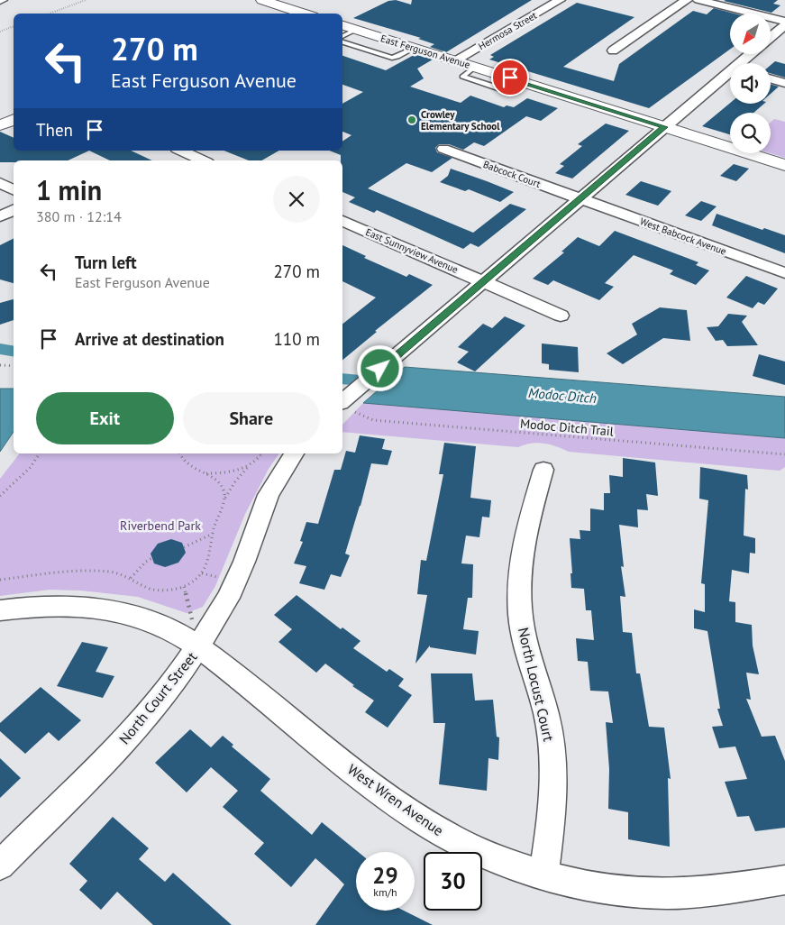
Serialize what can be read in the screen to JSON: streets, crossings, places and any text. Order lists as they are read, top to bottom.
{
  "streets": {
    "street": [
      "Hermosa Street",
      "East Ferguson Avenue",
      "Babcock Court",
      "West Babcock Avenue",
      "East Sunnyview Avenue",
      "North Locust Court",
      "North Court Street",
      "West Wren Avenue"
    ],
    "path": ["Modoc Ditch Trail"]
  },
  "crossings": [
    ["Hermosa Street", "East Ferguson Avenue"],
    ["Babcock Court", "West Babcock Avenue"],
    ["North Locust Court", "West Wren Avenue"],
    ["North Court Street", "West Wren Avenue"]
  ],
  "water": ["Modoc Ditch"],
  "parks": ["Riverbend Park"],
  "places": ["Crowley Elementary School"],
  "north": "bottom left",
  "page": {
    "turn": ["270 m", "East Ferguson Avenue"],
    "then": "Then",
    "heading": ["1 min", "380 m · 12:14"],
    "list": [
      {
        "name": "Turn left",
        "note": "East Ferguson Avenue",
        "value": "270 m"
      },
      {
        "name": "Arrive at destination",
        "value": "110 m"
      }
    ],
    "buttons": ["Exit", "Share"],
    "speed": "29 km/h",
    "limit": "30"
  }
}
